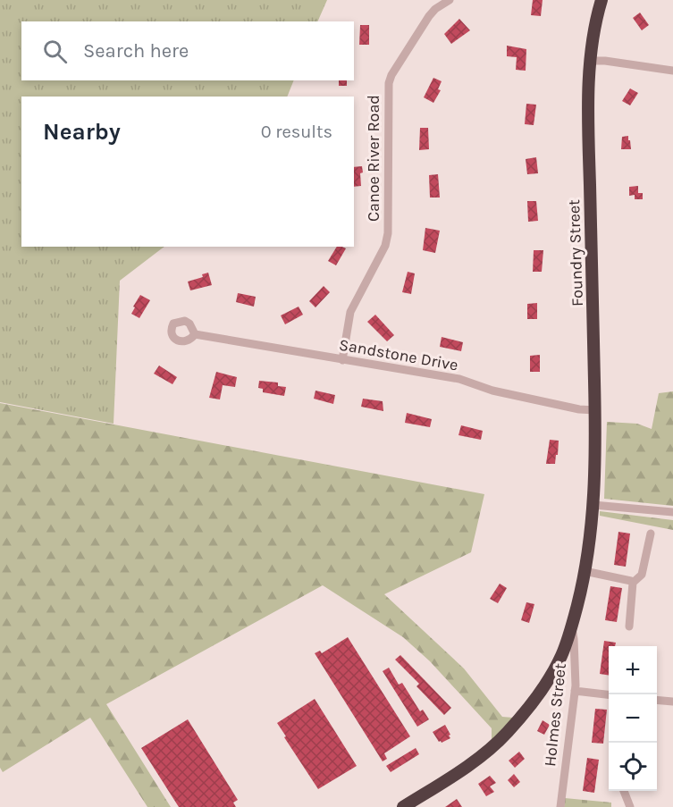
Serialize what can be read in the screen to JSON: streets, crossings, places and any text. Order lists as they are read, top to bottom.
{
  "streets": {
    "highway": ["Foundry Street"],
    "street": ["Canoe River Road", "Sandstone Drive", "Holmes Street"]
  },
  "crossings": [
    ["Canoe River Road", "Sandstone Drive"],
    ["Foundry Street", "Sandstone Drive"],
    ["Foundry Street", "Holmes Street"]
  ],
  "page": {
    "search": "Search here",
    "heading": ["Nearby", "0 results"],
    "map_buttons": ["+", "−"]
  }
}
